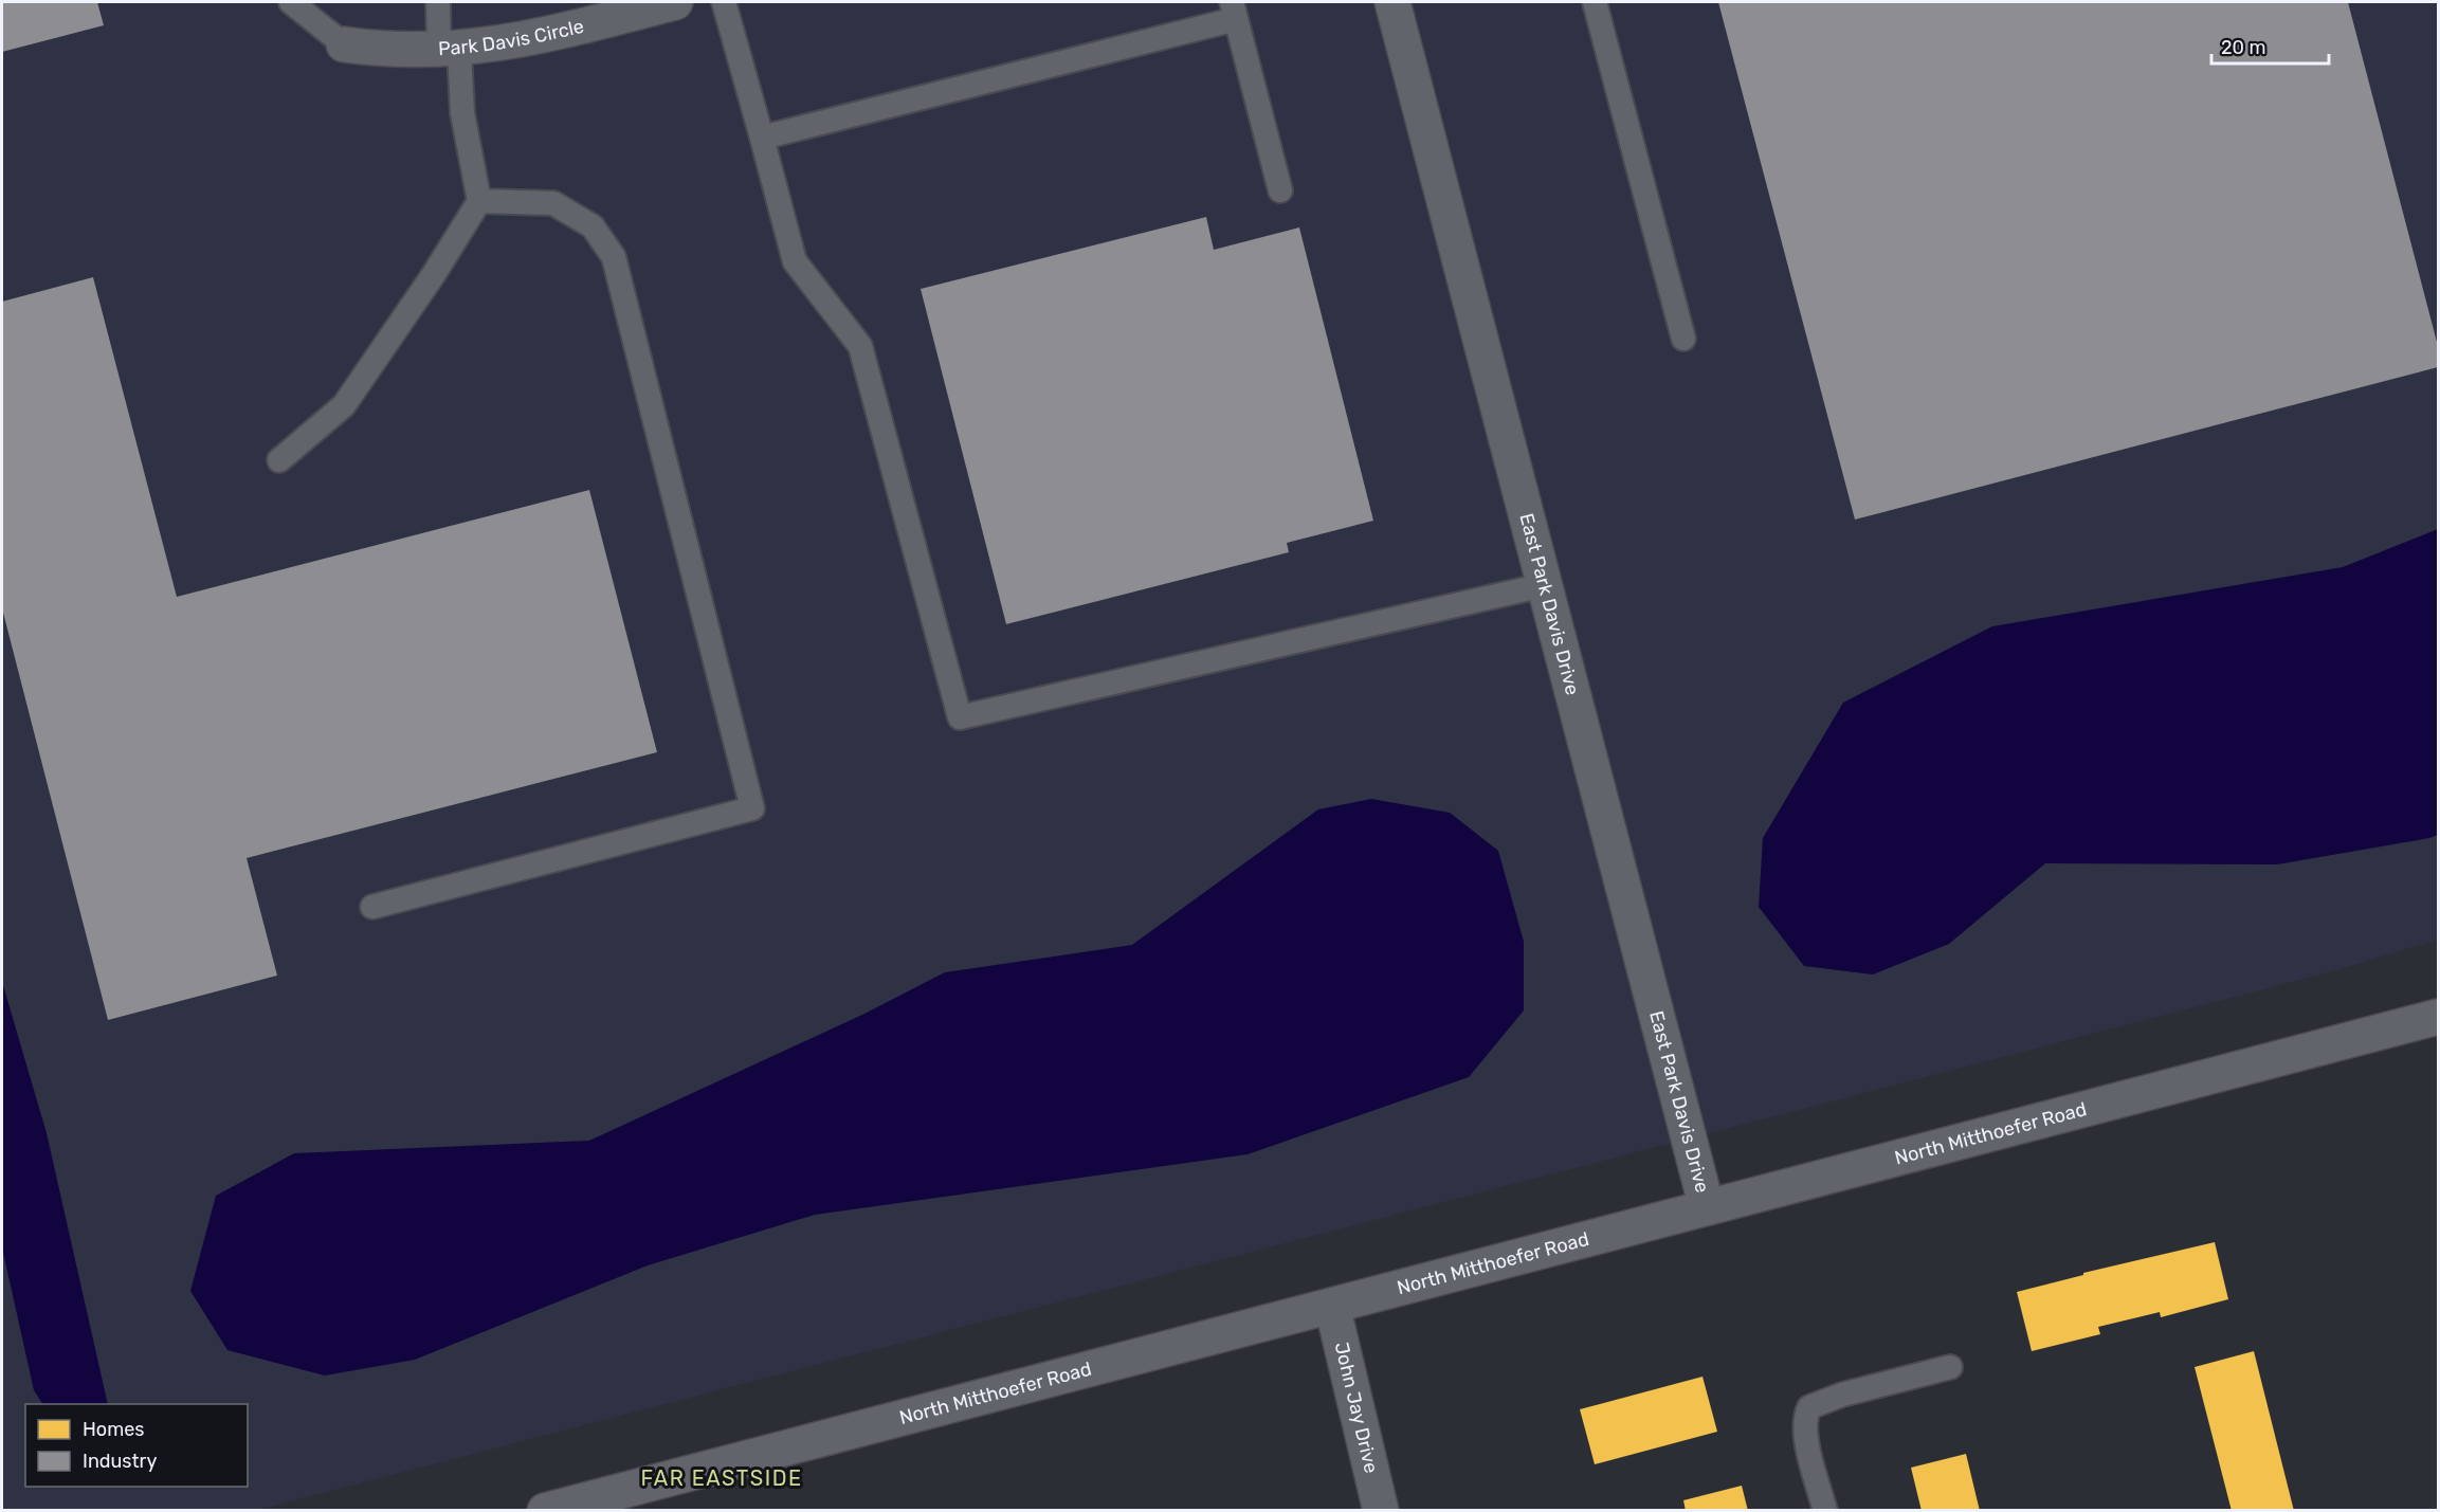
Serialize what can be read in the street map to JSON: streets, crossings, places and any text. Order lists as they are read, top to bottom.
{
  "streets": {
    "main road": [
      "Park Davis Circle",
      "East Park Davis Drive",
      "North Mitthoefer Road",
      "John Jay Drive"
    ]
  },
  "crossings": [
    ["East Park Davis Drive", "North Mitthoefer Road"],
    ["North Mitthoefer Road", "John Jay Drive"]
  ],
  "districts": ["FAR EASTSIDE"],
  "legend": ["Homes", "Industry"],
  "scale_bar": "20 m"
}
